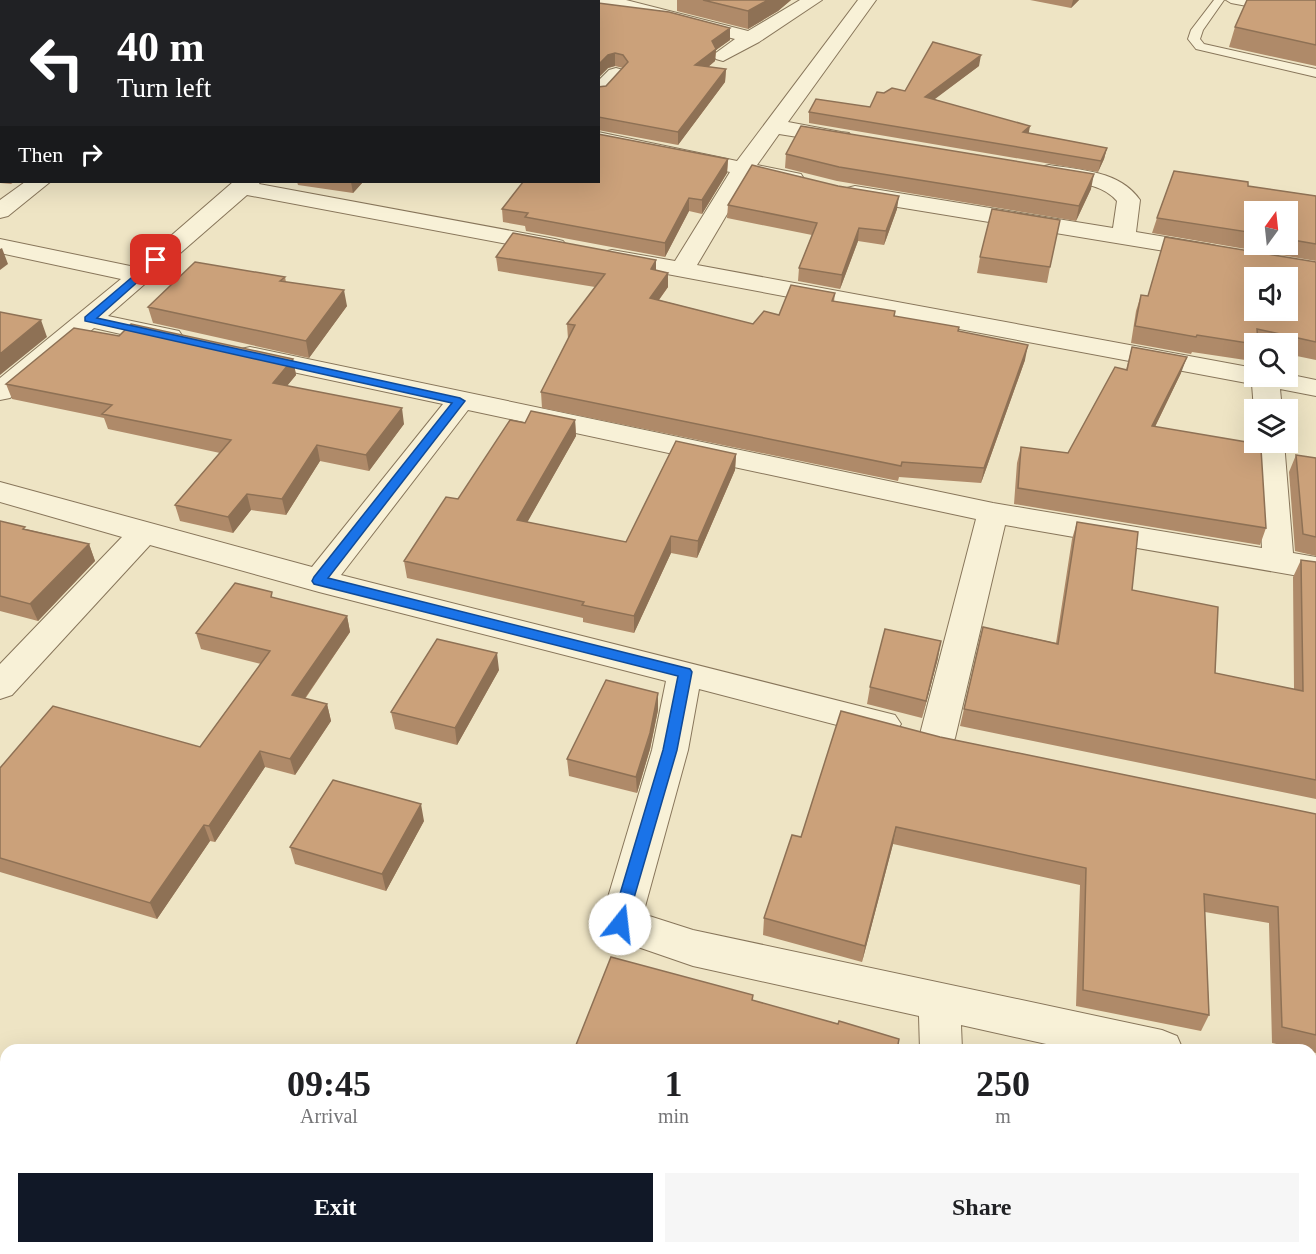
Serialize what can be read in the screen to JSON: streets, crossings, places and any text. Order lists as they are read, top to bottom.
{
  "north": "top",
  "page": {
    "turn": ["40 m", "Turn left"],
    "then": "Then",
    "eta": [
      "09:45",
      "Arrival",
      "1",
      "min",
      "250",
      "m"
    ],
    "buttons": ["Exit", "Share"]
  }
}
